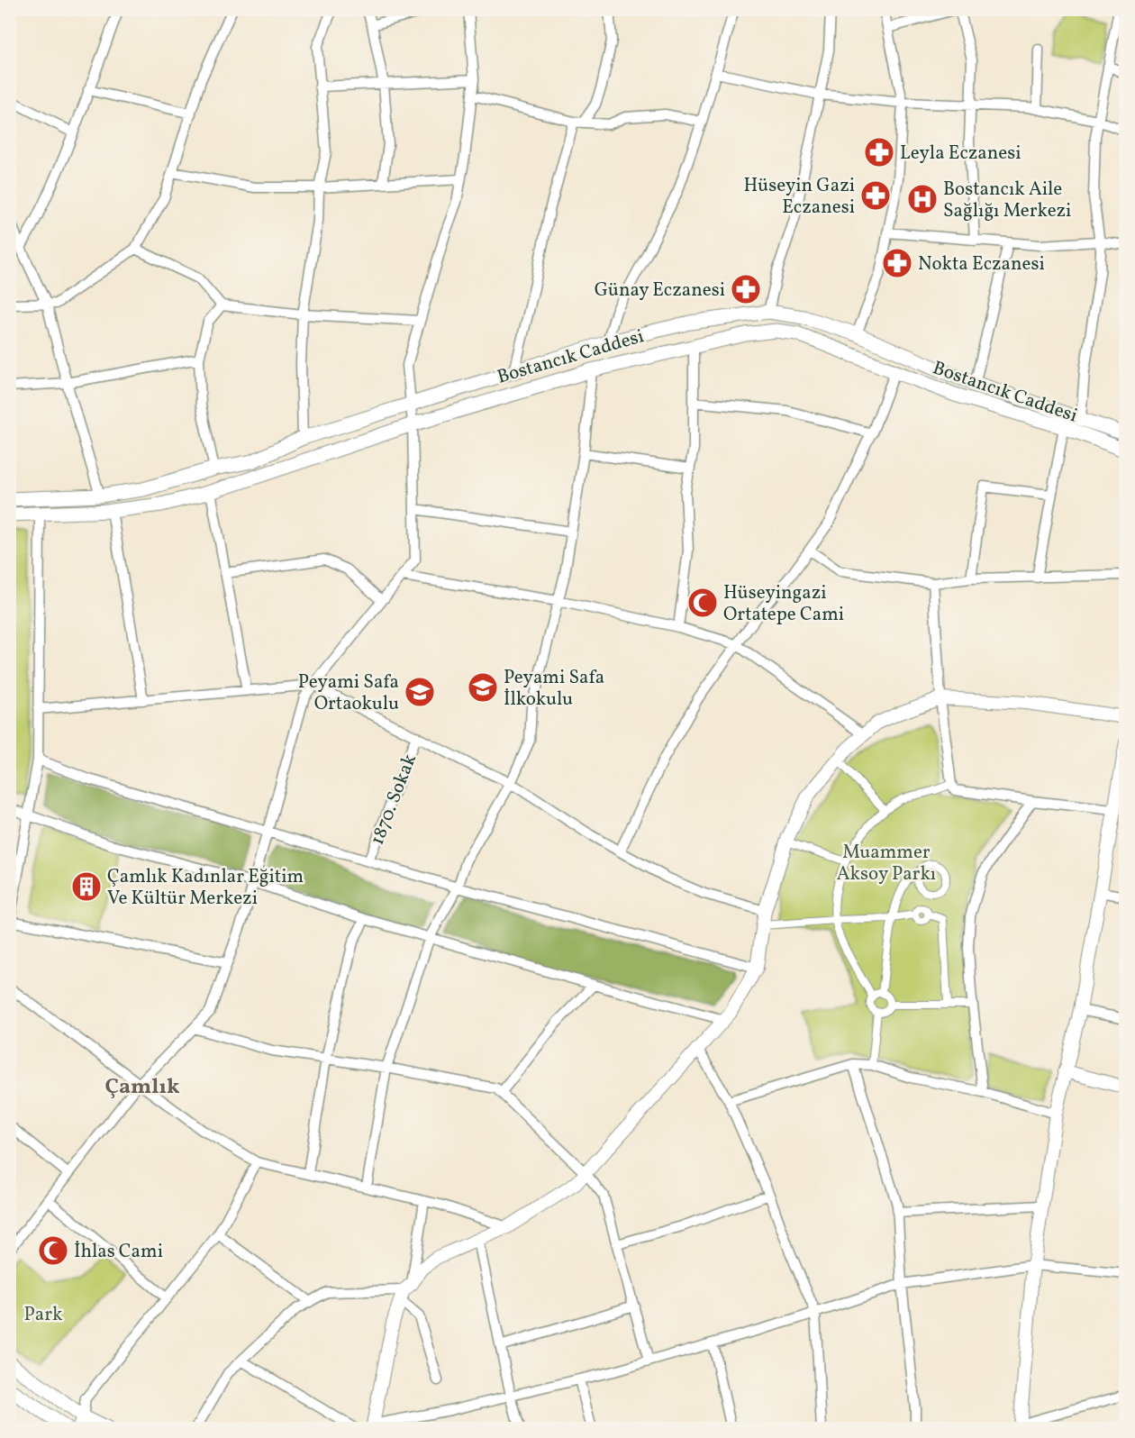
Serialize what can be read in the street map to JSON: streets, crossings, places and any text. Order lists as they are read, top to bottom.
{
  "streets": {
    "main road": ["Bostancık Caddesi"],
    "street": ["1870. Sokak"]
  },
  "districts": ["Çamlık"],
  "parks": ["Muammer Aksoy Parkı", "Park"],
  "places": {
    "pharmacy": [
      "Leyla Eczanesi",
      "Hüseyin Gazi Eczanesi",
      "Nokta Eczanesi",
      "Günay Eczanesi"
    ],
    "hospital": ["Bostancık Aile Sağlığı Merkezi"],
    "mosque": ["Hüseyingazi Ortatepe Cami", "İhlas Cami"],
    "school or university": ["Peyami Safa İlkokulu", "Peyami Safa Ortaokulu"],
    "building": ["Çamlık Kadınlar Eğitim Ve Kültür Merkezi"]
  }
}
